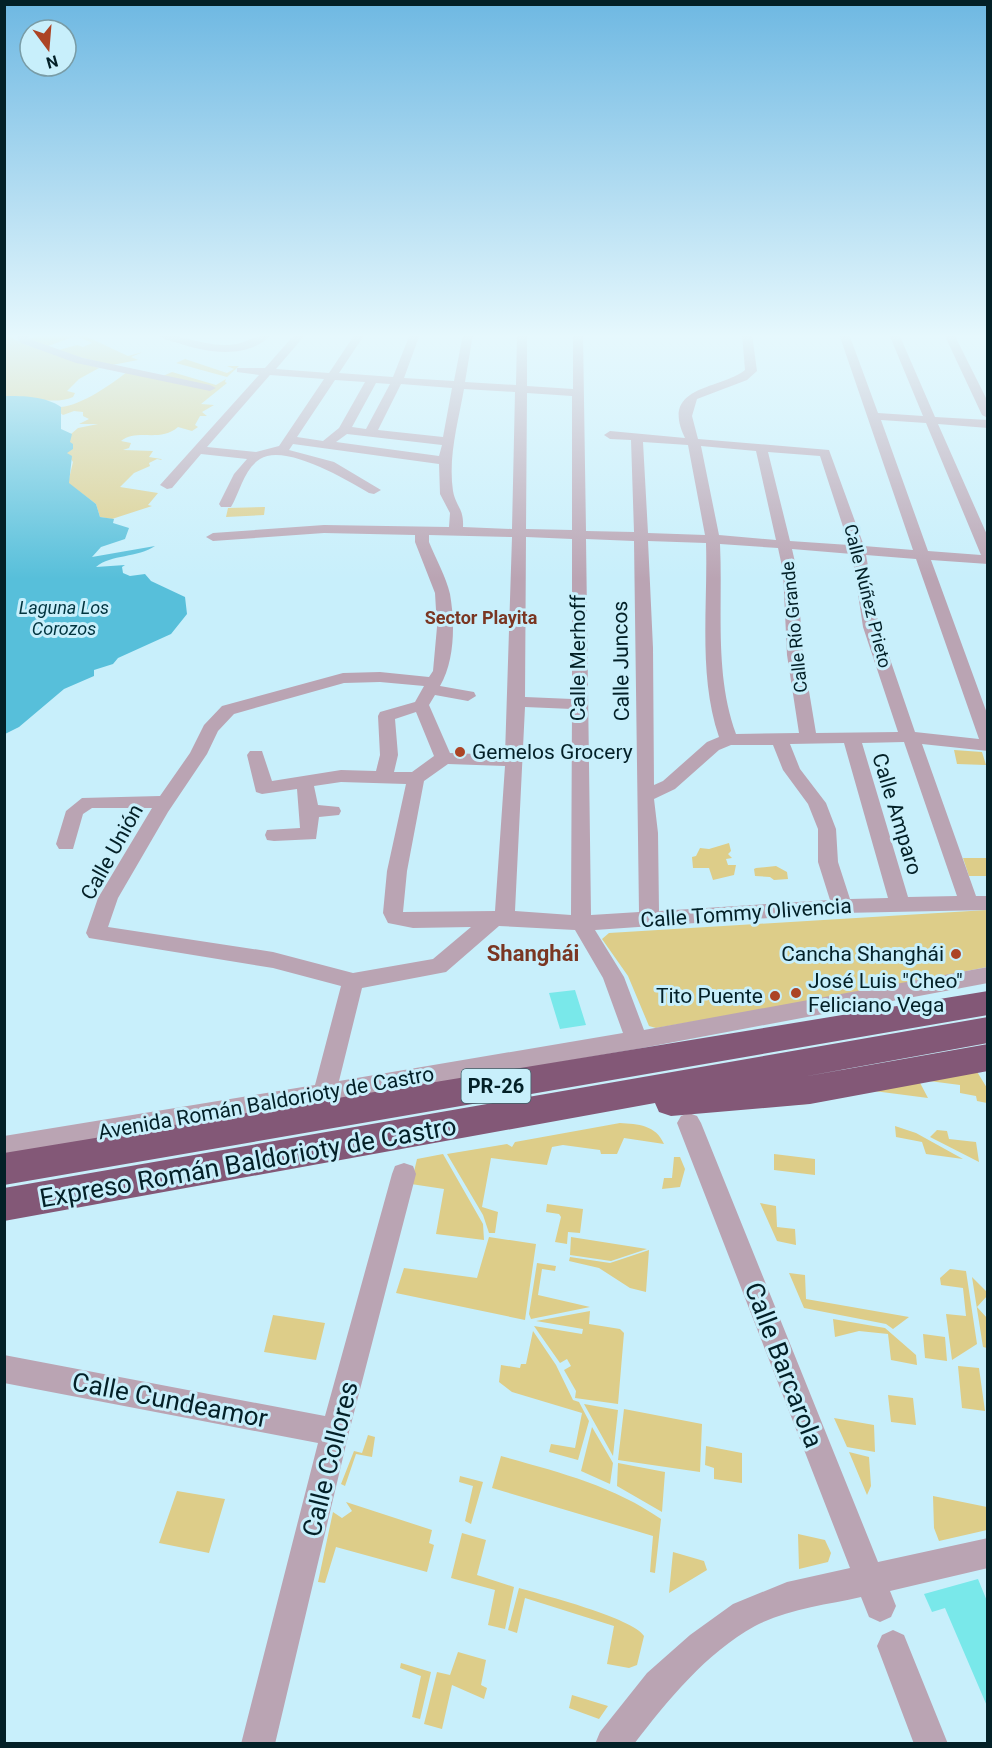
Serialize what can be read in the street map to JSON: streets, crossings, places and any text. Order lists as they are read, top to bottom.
{
  "streets": {
    "highway": ["PR-26", "Expreso Román Baldorioty de Castro"],
    "street": [
      "Calle Núñez Prieto",
      "Calle Río Grande",
      "Calle Merhoff",
      "Calle Juncos",
      "Calle Amparo",
      "Calle Unión",
      "Calle Tommy Olivencia",
      "Avenida Román Baldorioty de Castro",
      "Calle Barcarola",
      "Calle Cundeamor",
      "Calle Collores"
    ]
  },
  "crossings": [
    ["Calle Núñez Prieto", "Calle Río Grande"],
    ["Calle Núñez Prieto", "Calle Tommy Olivencia"],
    ["Calle Merhoff", "Calle Tommy Olivencia"],
    ["Calle Juncos", "Calle Tommy Olivencia"],
    ["Calle Amparo", "Calle Tommy Olivencia"],
    ["Calle Unión", "Calle Tommy Olivencia"],
    ["Calle Cundeamor", "Calle Collores"]
  ],
  "districts": ["Sector Playita", "Shanghái"],
  "water": ["Laguna Los Corozos"],
  "places": [
    "Gemelos Grocery",
    "Cancha Shanghái",
    "José Luis \"Cheo\" Feliciano Vega",
    "Tito Puente"
  ],
  "north": "bottom"
}
